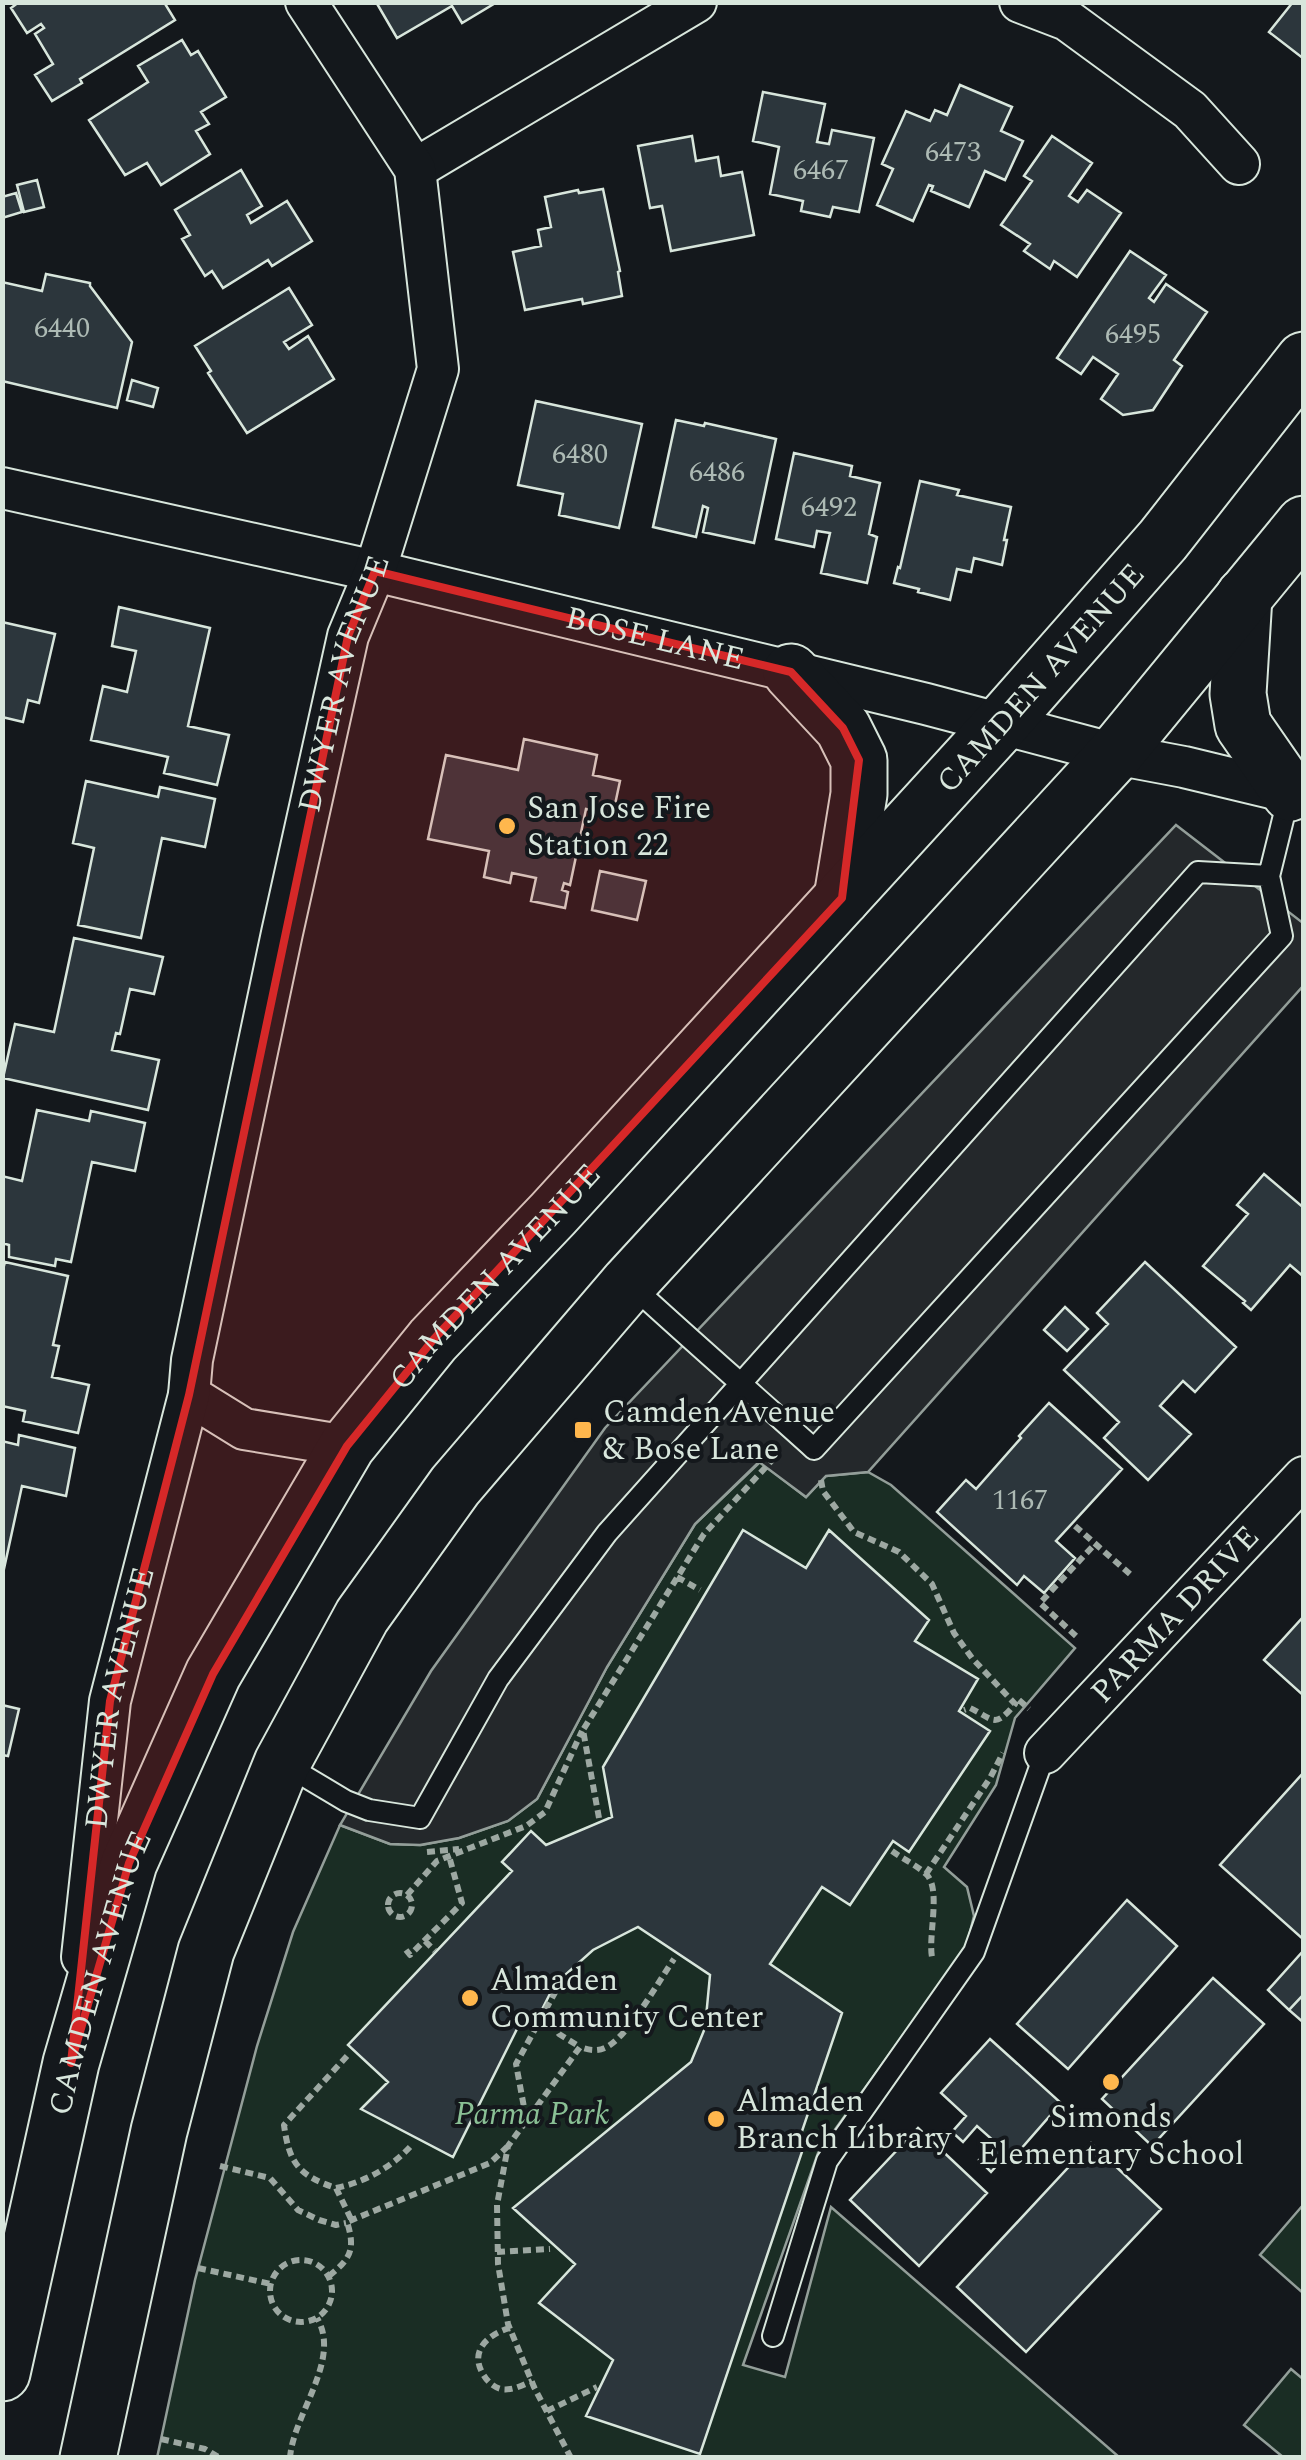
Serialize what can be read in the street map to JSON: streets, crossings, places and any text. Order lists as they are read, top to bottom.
{
  "streets": {
    "main road": ["CAMDEN AVENUE"],
    "street": ["BOSE LANE", "DWYER AVENUE", "PARMA DRIVE"]
  },
  "crossings": [
    ["BOSE LANE", "CAMDEN AVENUE"],
    ["BOSE LANE", "DWYER AVENUE"],
    ["CAMDEN AVENUE", "DWYER AVENUE"]
  ],
  "parks": ["Parma Park"],
  "places": {
    "other": [
      "San Jose Fire Station 22",
      "Almaden Community Center",
      "Simonds Elementary School",
      "Almaden Branch Library"
    ],
    "transit": ["Camden Avenue & Bose Lane"]
  },
  "house_numbers": [
    "6473",
    "6467",
    "6440",
    "6495",
    "6480",
    "6486",
    "6492",
    "1167"
  ]
}
